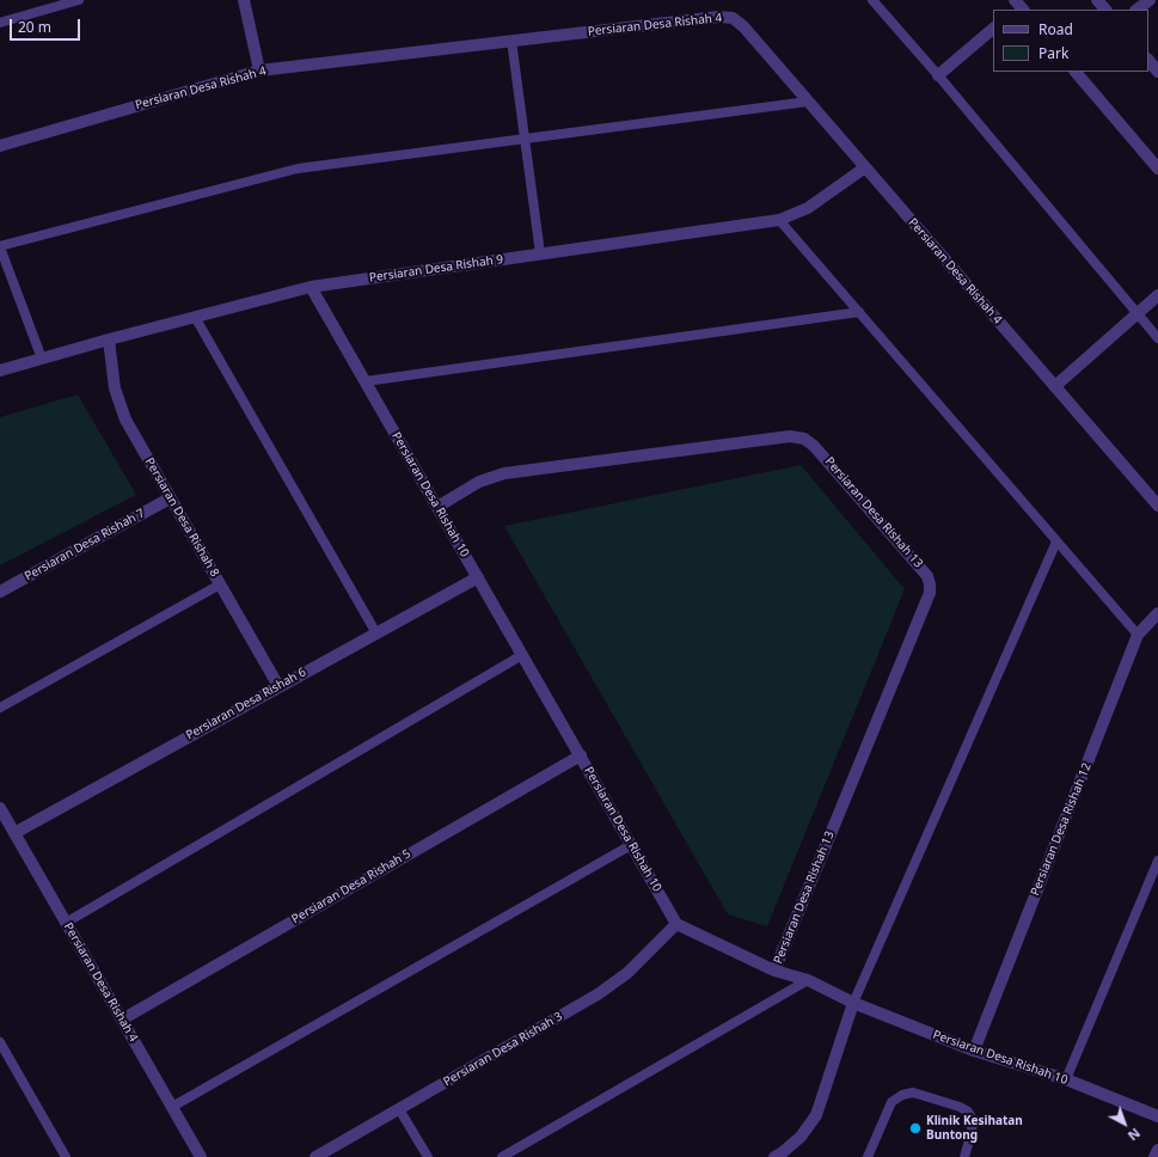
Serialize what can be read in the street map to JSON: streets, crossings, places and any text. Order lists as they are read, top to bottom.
{
  "streets": {
    "street": [
      "Persiaran Desa Rishah 4",
      "Persiaran Desa Rishah 9",
      "Persiaran Desa Rishah 10",
      "Persiaran Desa Rishah 13",
      "Persiaran Desa Rishah 8",
      "Persiaran Desa Rishah 7",
      "Persiaran Desa Rishah 6",
      "Persiaran Desa Rishah 12",
      "Persiaran Desa Rishah 5",
      "Persiaran Desa Rishah 3"
    ]
  },
  "crossings": [
    ["Persiaran Desa Rishah 4", "Persiaran Desa Rishah 9"],
    ["Persiaran Desa Rishah 4", "Persiaran Desa Rishah 6"],
    ["Persiaran Desa Rishah 4", "Persiaran Desa Rishah 5"],
    ["Persiaran Desa Rishah 9", "Persiaran Desa Rishah 10"],
    ["Persiaran Desa Rishah 9", "Persiaran Desa Rishah 8"],
    ["Persiaran Desa Rishah 10", "Persiaran Desa Rishah 13"],
    ["Persiaran Desa Rishah 10", "Persiaran Desa Rishah 6"],
    ["Persiaran Desa Rishah 10", "Persiaran Desa Rishah 12"],
    ["Persiaran Desa Rishah 10", "Persiaran Desa Rishah 5"],
    ["Persiaran Desa Rishah 10", "Persiaran Desa Rishah 3"],
    ["Persiaran Desa Rishah 8", "Persiaran Desa Rishah 7"],
    ["Persiaran Desa Rishah 8", "Persiaran Desa Rishah 6"]
  ],
  "places": ["Klinik Kesihatan Buntong"],
  "legend": ["Road", "Park"],
  "scale_bar": "20 m",
  "north": "bottom right"
}
